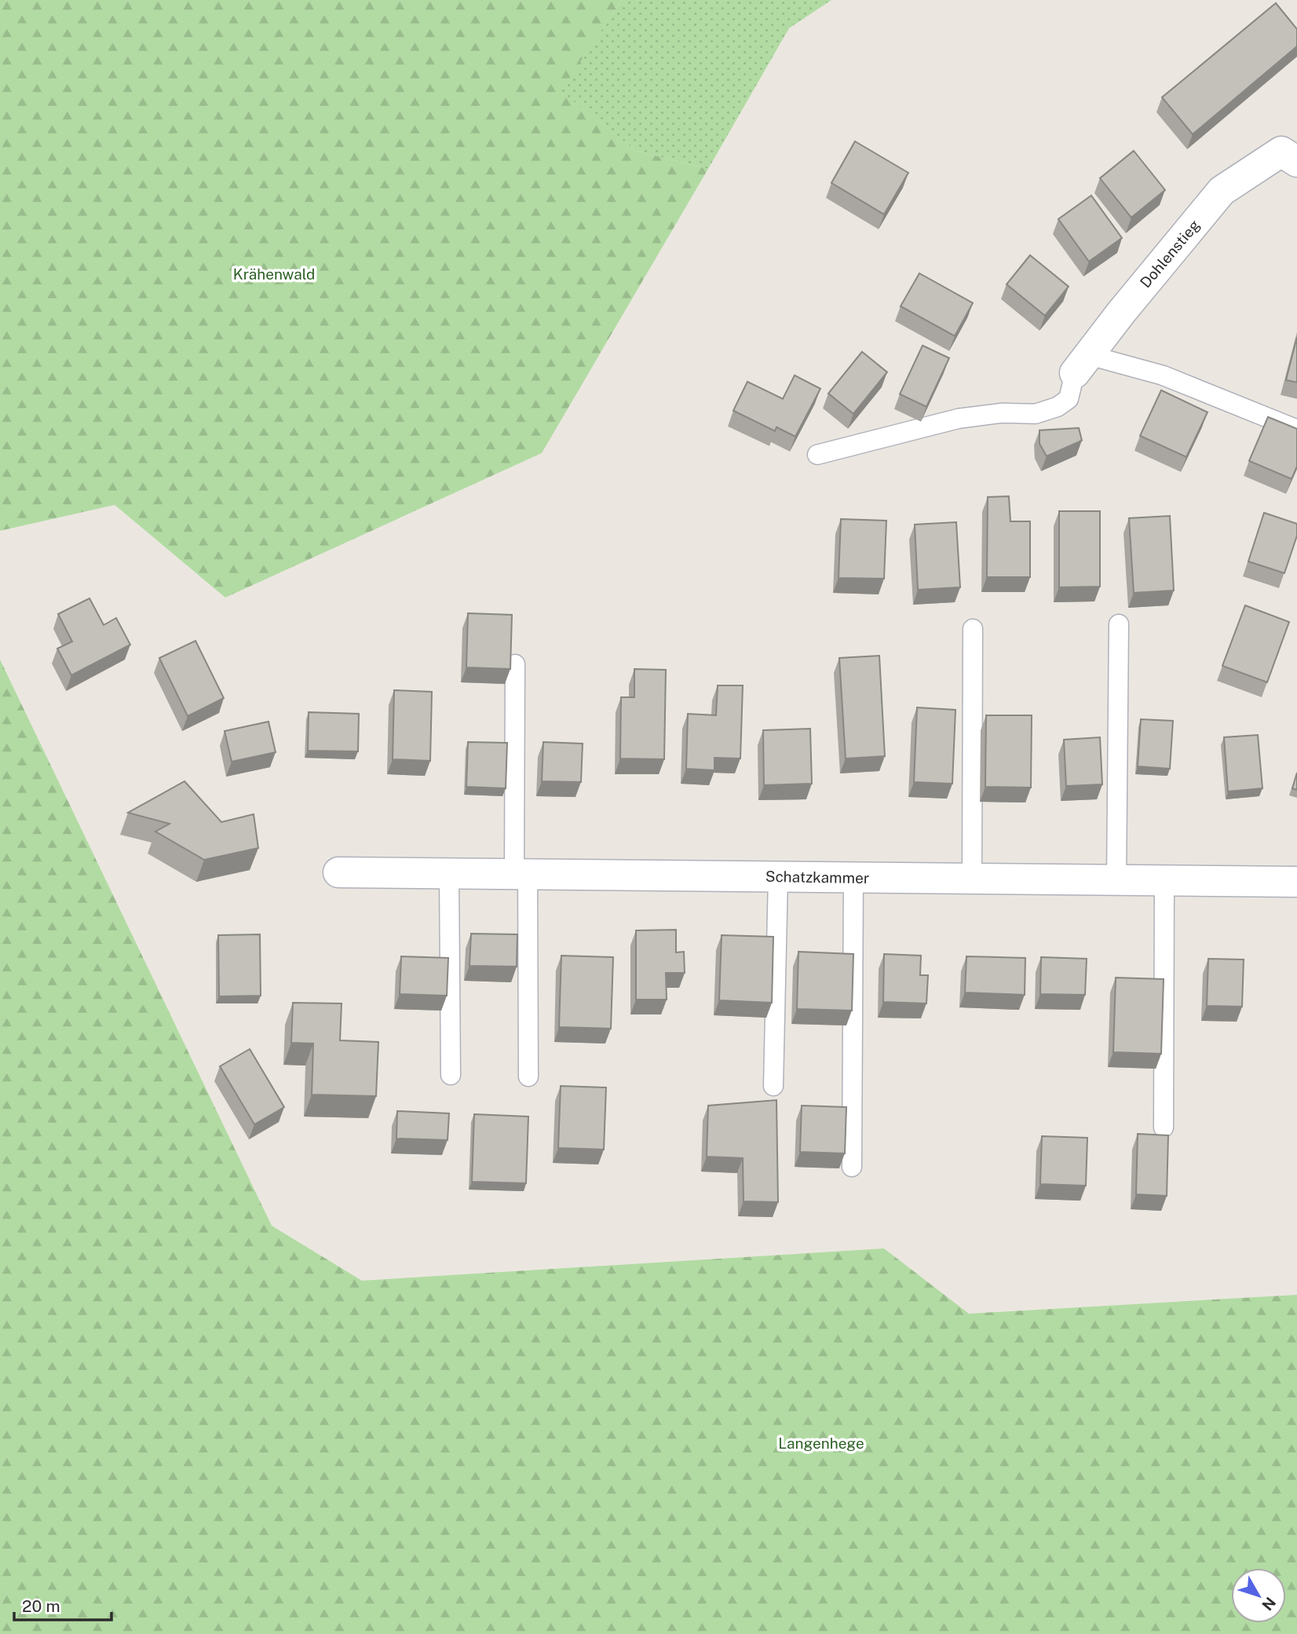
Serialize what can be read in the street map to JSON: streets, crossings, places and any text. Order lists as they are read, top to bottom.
{
  "streets": {
    "street": ["Dohlenstieg", "Schatzkammer"]
  },
  "parks": ["Krähenwald", "Langenhege"],
  "scale_bar": "20 m",
  "north": "bottom right"
}
